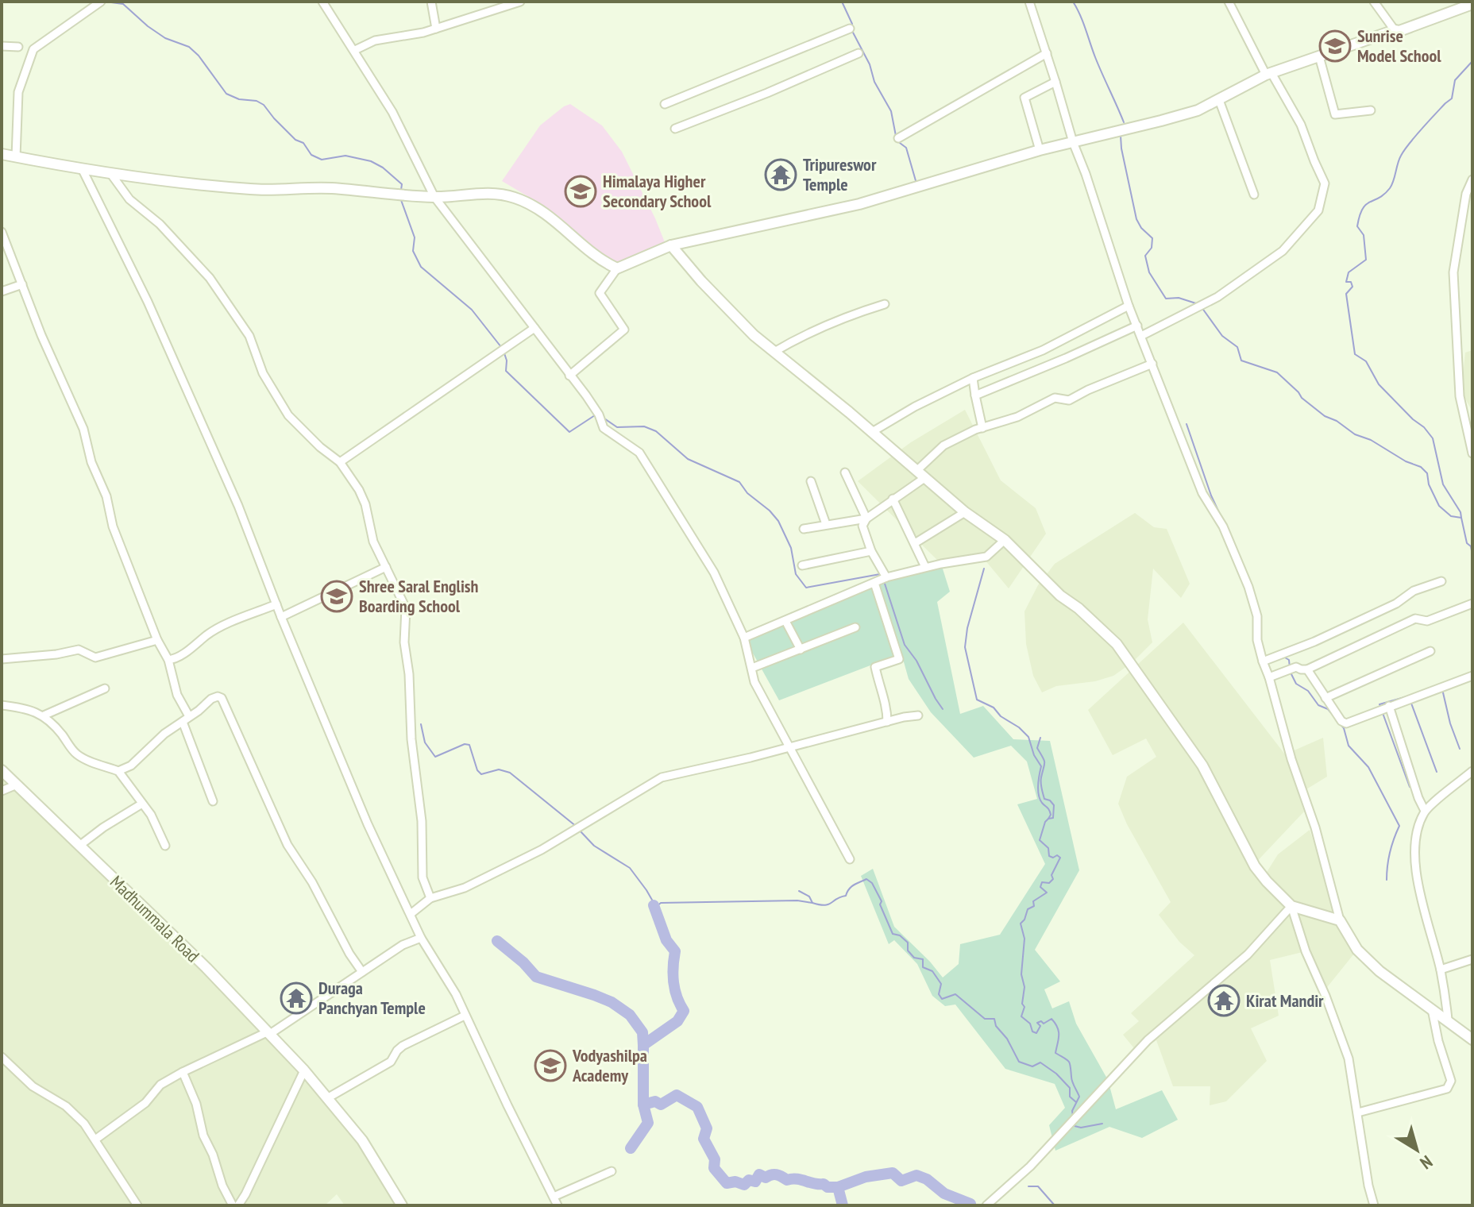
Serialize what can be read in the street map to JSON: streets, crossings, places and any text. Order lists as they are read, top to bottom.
{
  "streets": {
    "street": ["Madhummala Road"]
  },
  "places": {
    "school or university": [
      "Sunrise Model School",
      "Himalaya Higher Secondary School",
      "Shree Saral English Boarding School",
      "Vodyashilpa Academy"
    ],
    "temple": ["Tripureswor Temple", "Duraga Panchyan Temple", "Kirat Mandir"]
  },
  "north": "bottom right"
}
